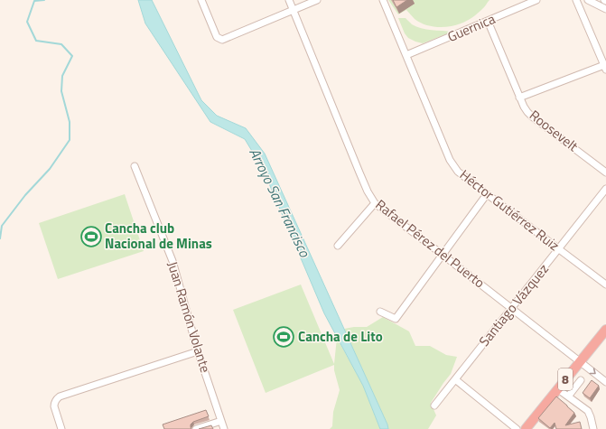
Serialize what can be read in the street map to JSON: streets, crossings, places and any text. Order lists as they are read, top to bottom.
{
  "streets": {
    "highway": ["8"],
    "street": [
      "Guernica",
      "Roosevelt",
      "Héctor Gutiérrez Ruiz",
      "Rafael Pérez del Puerto",
      "Santiago Vázquez",
      "Juan Ramón Volante"
    ]
  },
  "crossings": [
    ["Guernica", "Roosevelt"],
    ["Guernica", "Héctor Gutiérrez Ruiz"],
    ["Héctor Gutiérrez Ruiz", "Santiago Vázquez"],
    ["Rafael Pérez del Puerto", "Santiago Vázquez"],
    ["Rafael Pérez del Puerto", "8"]
  ],
  "water": ["Arroyo San Francisco"],
  "places": {
    "sports": ["Cancha club Nacional de Minas", "Cancha de Lito"]
  }
}
